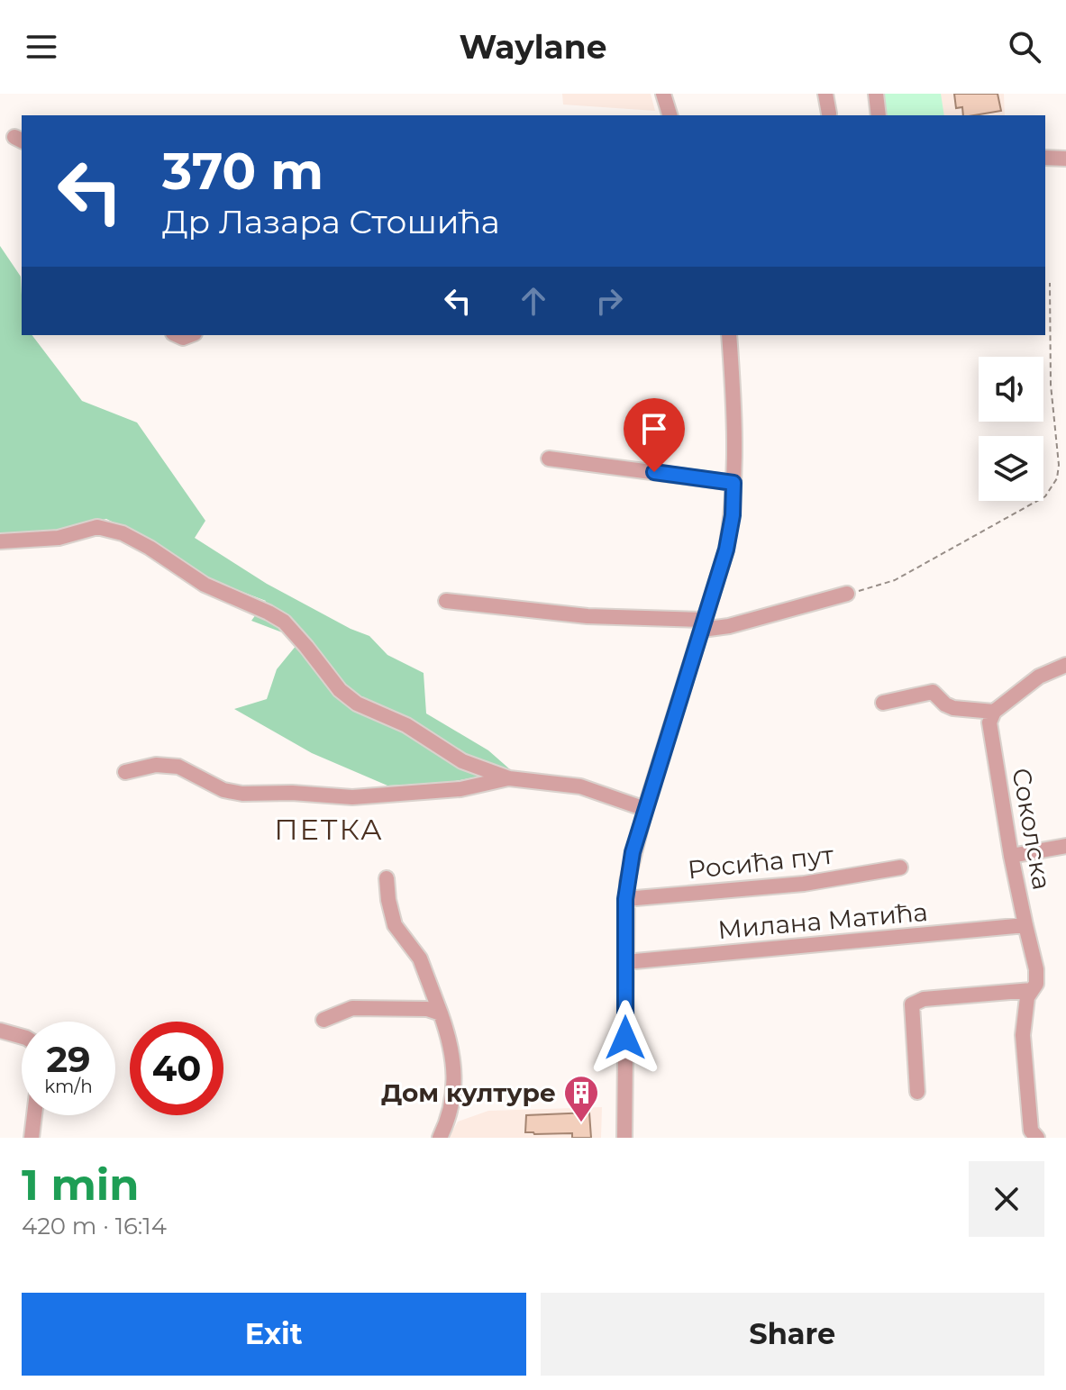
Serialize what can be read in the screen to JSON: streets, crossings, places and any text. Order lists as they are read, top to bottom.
{
  "streets": {
    "street": ["Соколска", "Росића пут", "Милана Матића"]
  },
  "crossings": [
    ["Соколска", "Милана Матића"]
  ],
  "districts": ["ПЕТКА"],
  "places": {
    "building": ["Дом културе"]
  },
  "page": {
    "header": "Waylane",
    "turn": ["370 m", "Др Лазара Стошића"],
    "speed": "29 km/h",
    "limit": "40",
    "heading": ["1 min", "420 m · 16:14"],
    "buttons": ["Exit", "Share"]
  }
}
